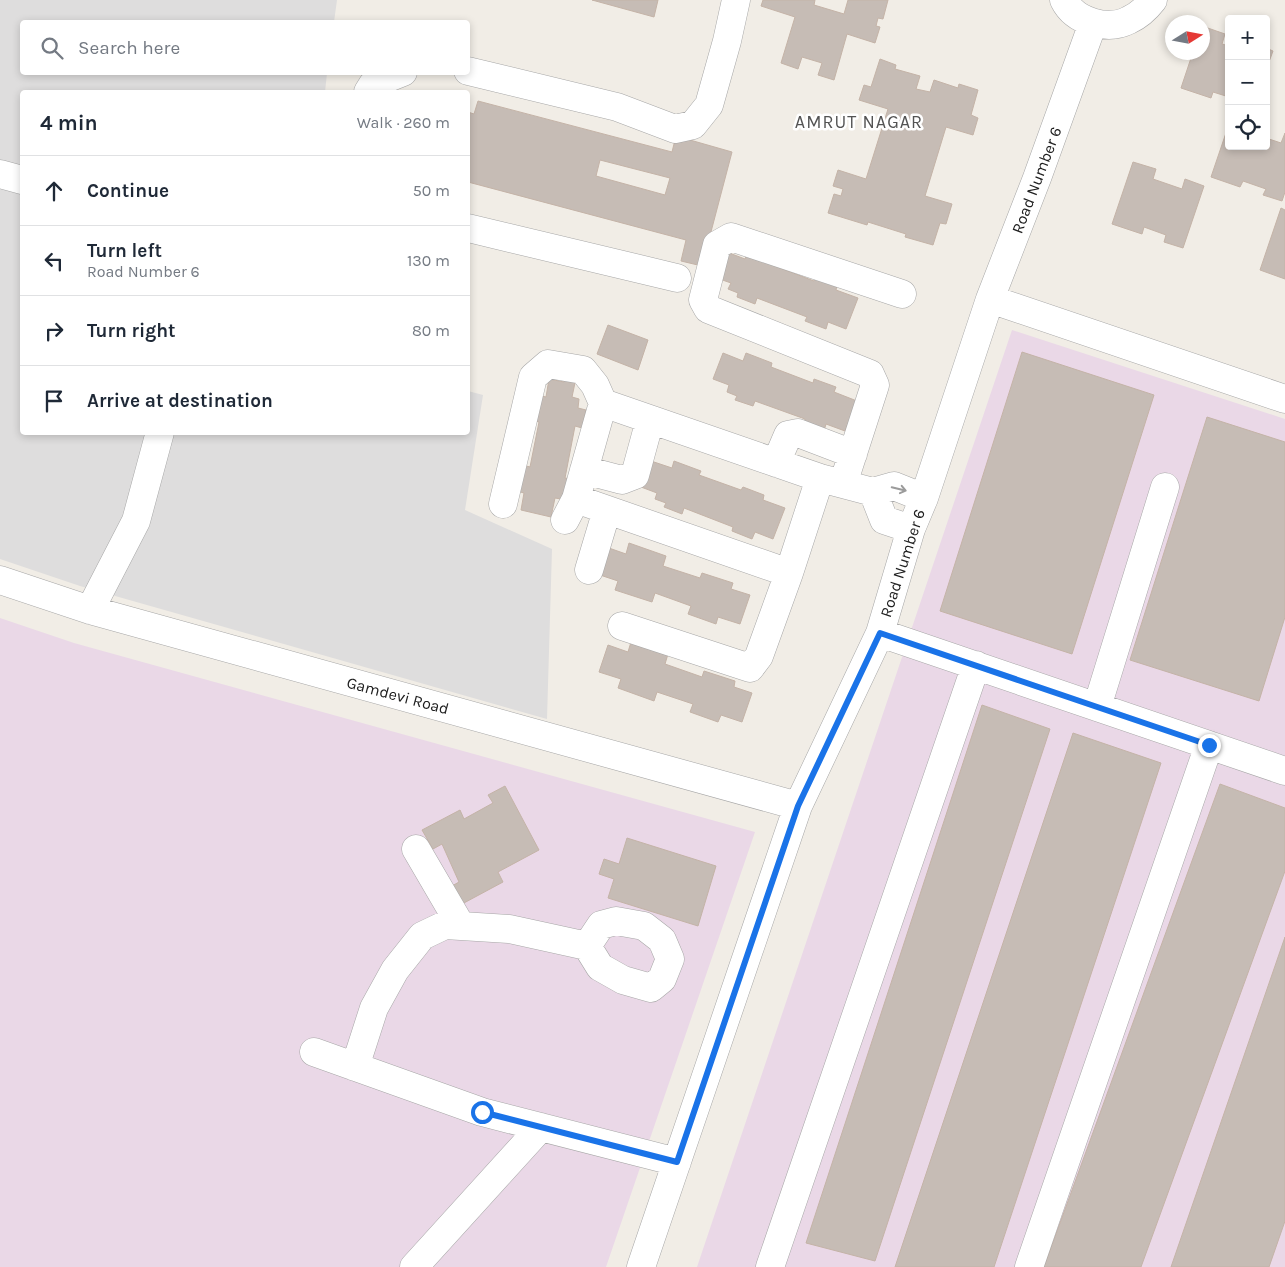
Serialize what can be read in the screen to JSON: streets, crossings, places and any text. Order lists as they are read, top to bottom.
{
  "streets": {
    "street": ["Road Number 6", "Gamdevi Road"]
  },
  "crossings": [
    ["Road Number 6", "Gamdevi Road"]
  ],
  "districts": ["AMRUT NAGAR"],
  "north": "right",
  "page": {
    "map_buttons": ["+", "−"],
    "search": "Search here",
    "heading": ["4 min", "Walk · 260 m"],
    "list": [
      ["Continue", "50 m"],
      ["Turn left", "Road Number 6", "130 m"],
      ["Turn right", "80 m"],
      "Arrive at destination"
    ]
  }
}
